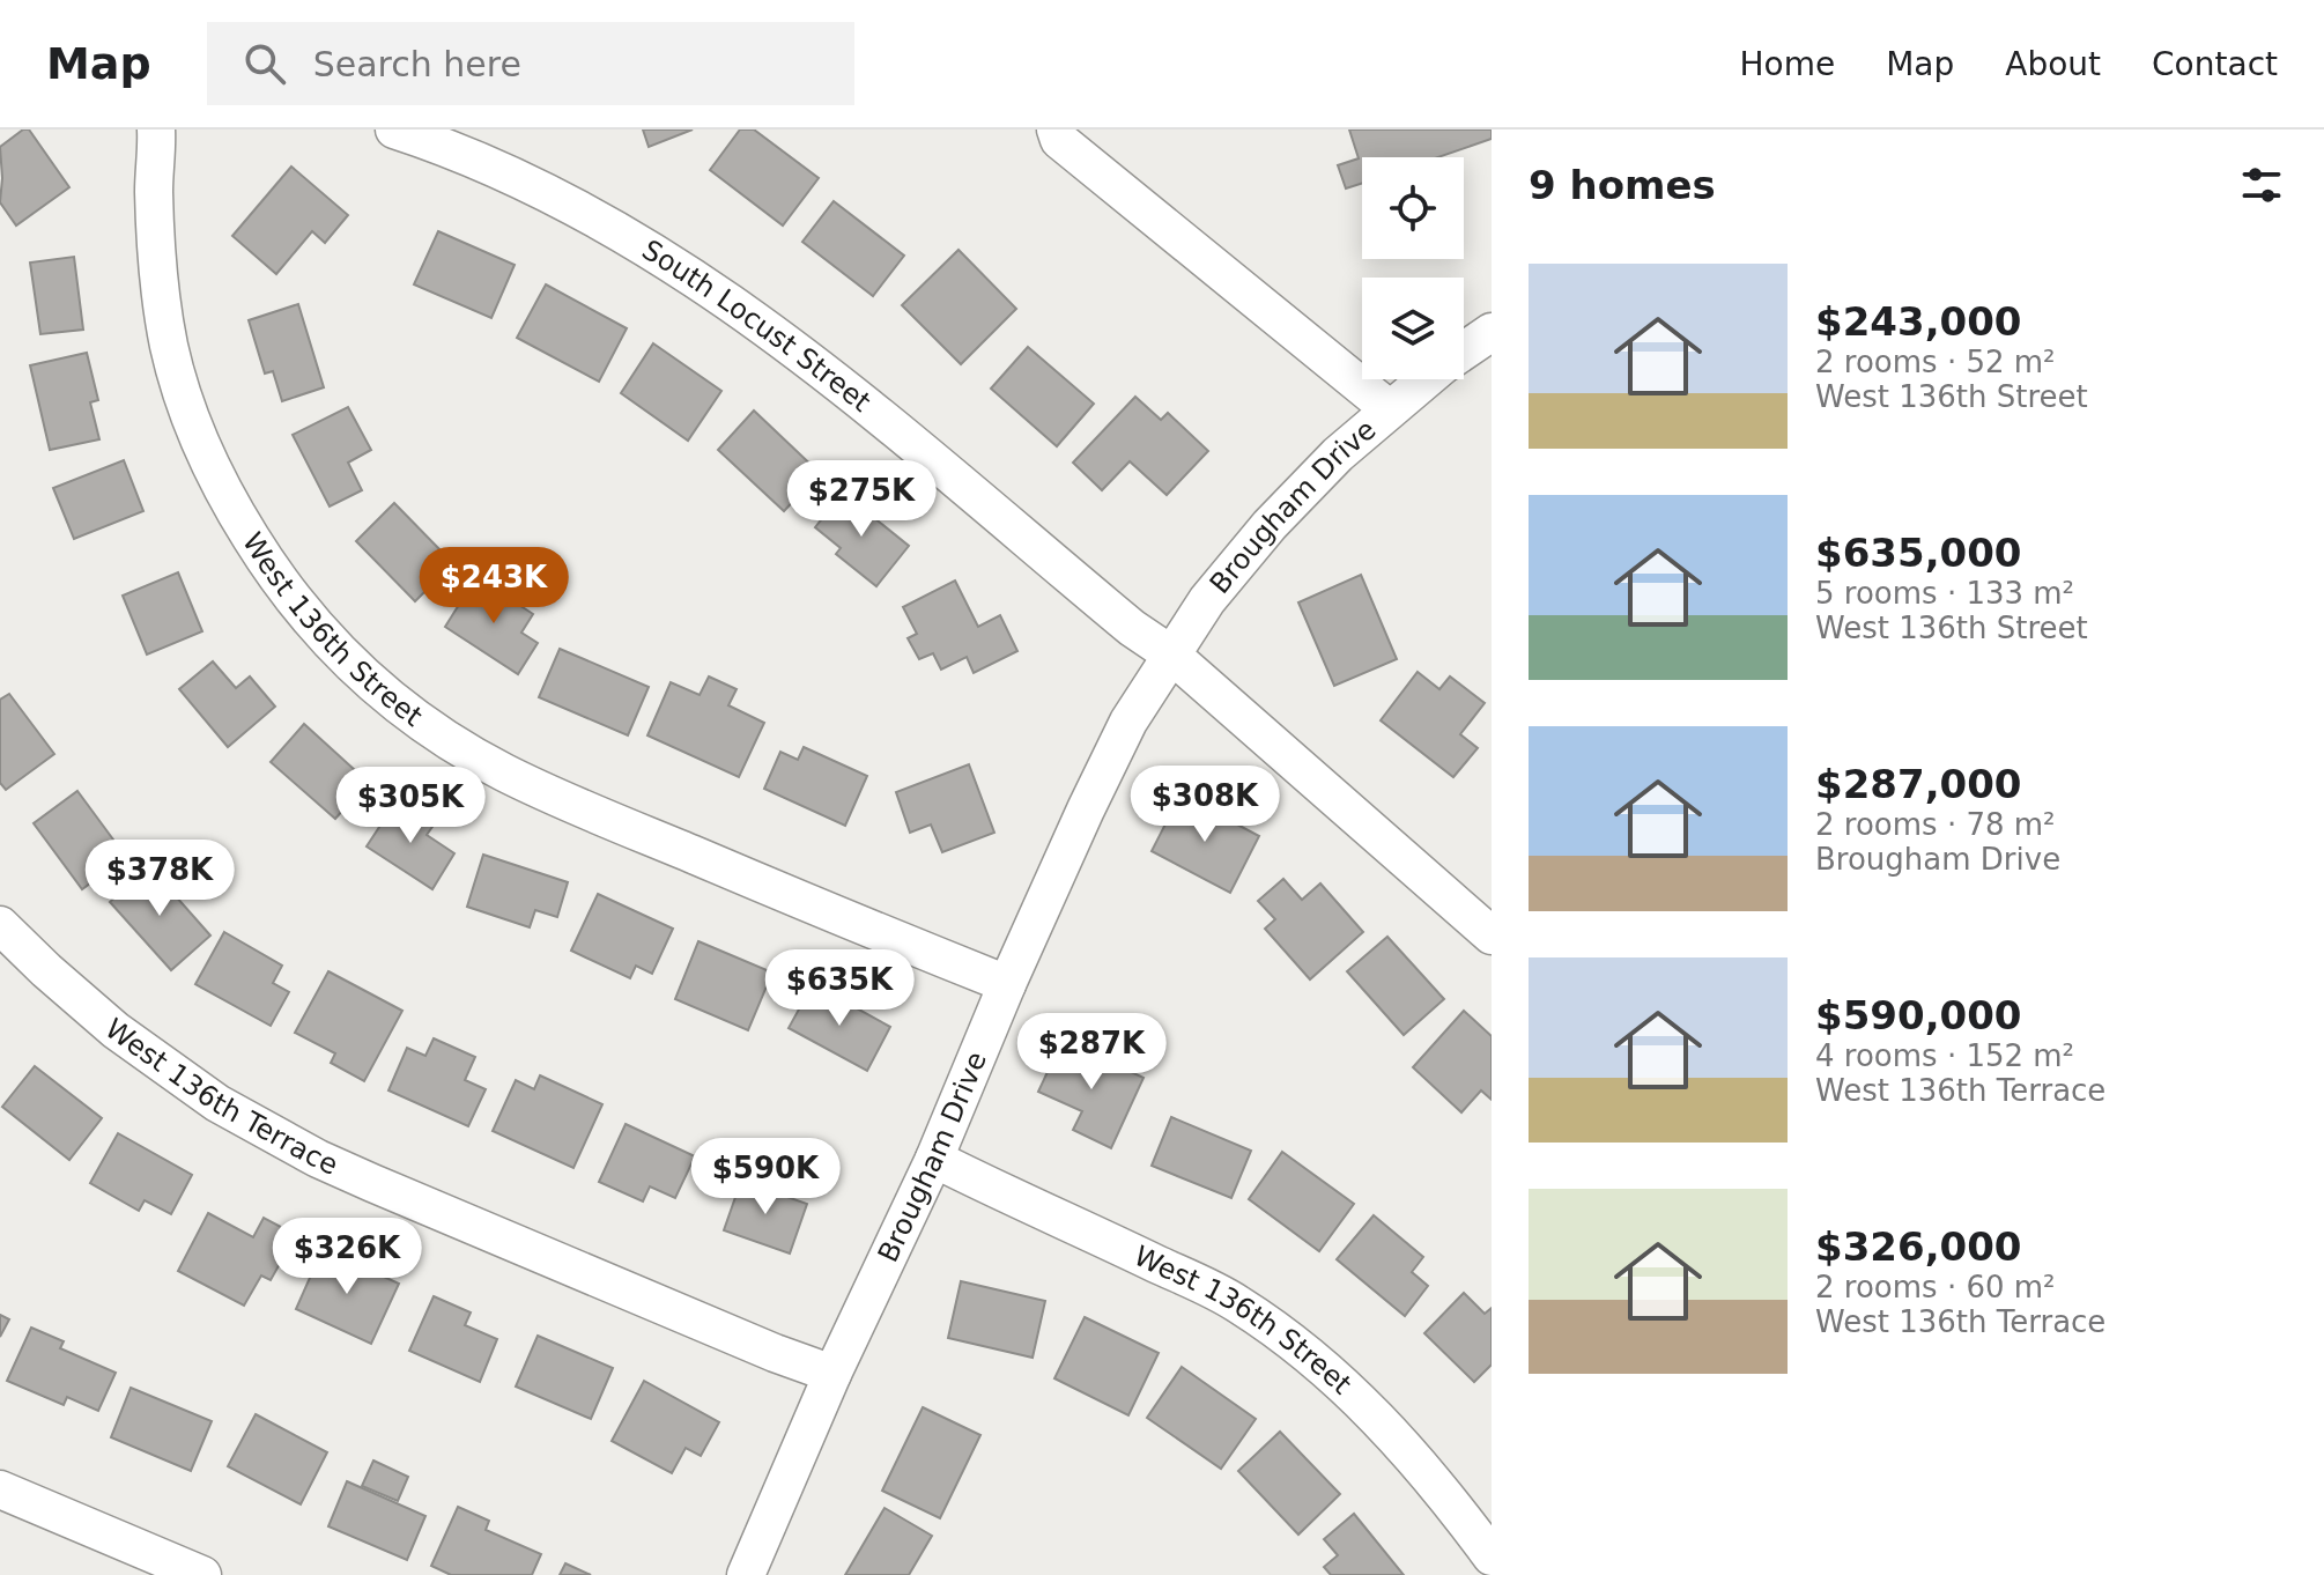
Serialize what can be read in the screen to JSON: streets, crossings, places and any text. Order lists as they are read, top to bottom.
{
  "streets": {
    "street": [
      "South Locust Street",
      "Brougham Drive",
      "West 136th Street",
      "West 136th Terrace"
    ]
  },
  "crossings": [
    ["South Locust Street", "Brougham Drive"],
    ["Brougham Drive", "West 136th Street"],
    ["Brougham Drive", "West 136th Terrace"]
  ],
  "page": {
    "header": "Map",
    "search": "Search here",
    "nav": [
      "Home",
      "Map",
      "About",
      "Contact"
    ],
    "heading": "9 homes",
    "list": [
      {
        "name": "$243,000",
        "note": "2 rooms · 52 m² · West 136th Street"
      },
      {
        "name": "$635,000",
        "note": "5 rooms · 133 m² · West 136th Street"
      },
      {
        "name": "$287,000",
        "note": "2 rooms · 78 m² · Brougham Drive"
      },
      {
        "name": "$590,000",
        "note": "4 rooms · 152 m² · West 136th Terrace"
      },
      {
        "name": "$326,000",
        "note": "2 rooms · 60 m² · West 136th Terrace"
      }
    ],
    "price": [
      "$275K",
      "$243K",
      "$308K",
      "$305K",
      "$378K",
      "$635K",
      "$287K",
      "$590K",
      "$326K"
    ]
  }
}
